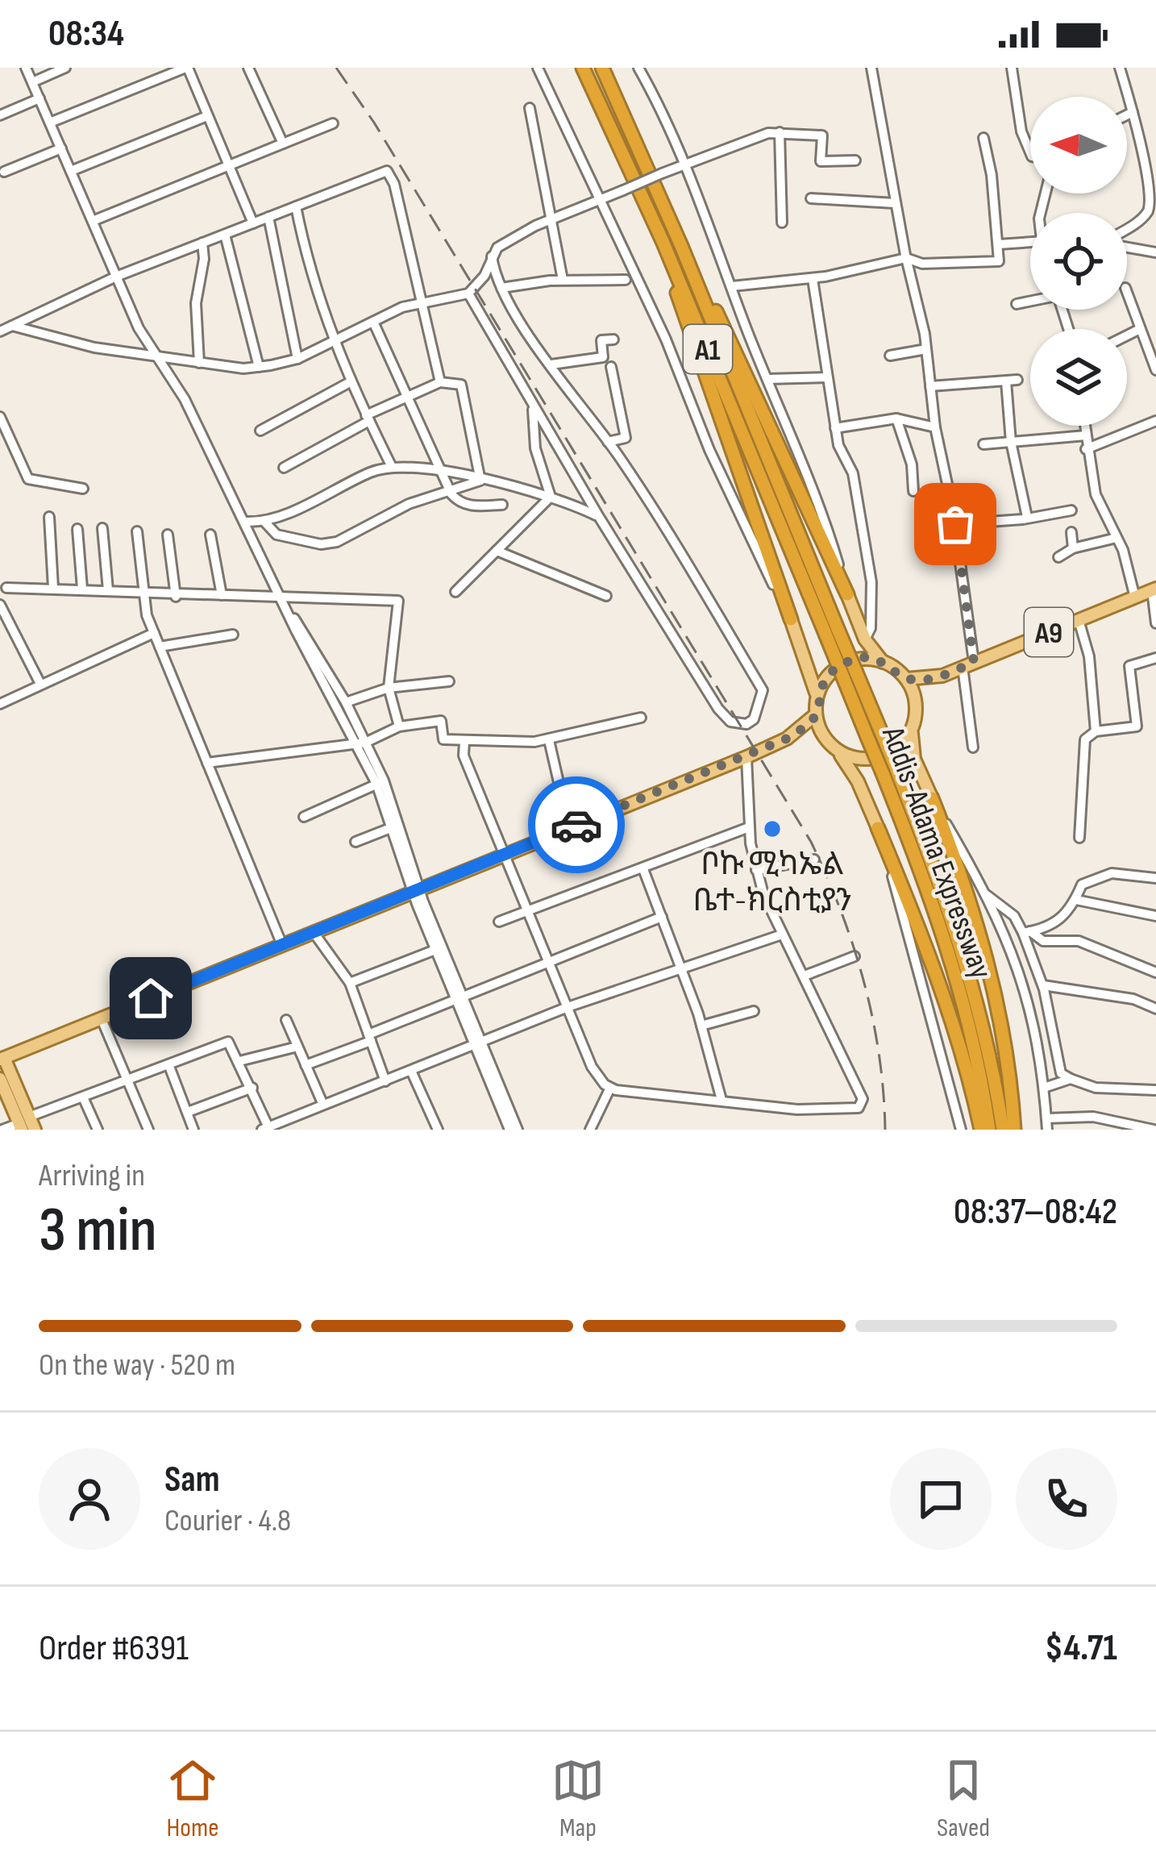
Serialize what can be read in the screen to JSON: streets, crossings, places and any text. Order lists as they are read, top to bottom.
{
  "streets": {
    "highway": ["A1", "Addis-Adama Expressway"],
    "main road": ["A9"]
  },
  "places": ["ቦኩ ሚካኤል ቤተ-ክርስቲያን"],
  "north": "left",
  "page": {
    "status": "08:34",
    "heading": ["3 min", "Arriving in", "08:37–08:42"],
    "panel": [
      "Sam",
      "Courier · 4.8",
      "Order #6391",
      "$4.71"
    ],
    "bar": "On the way · 520 m",
    "tabs": ["Home", "Map", "Saved"]
  }
}
